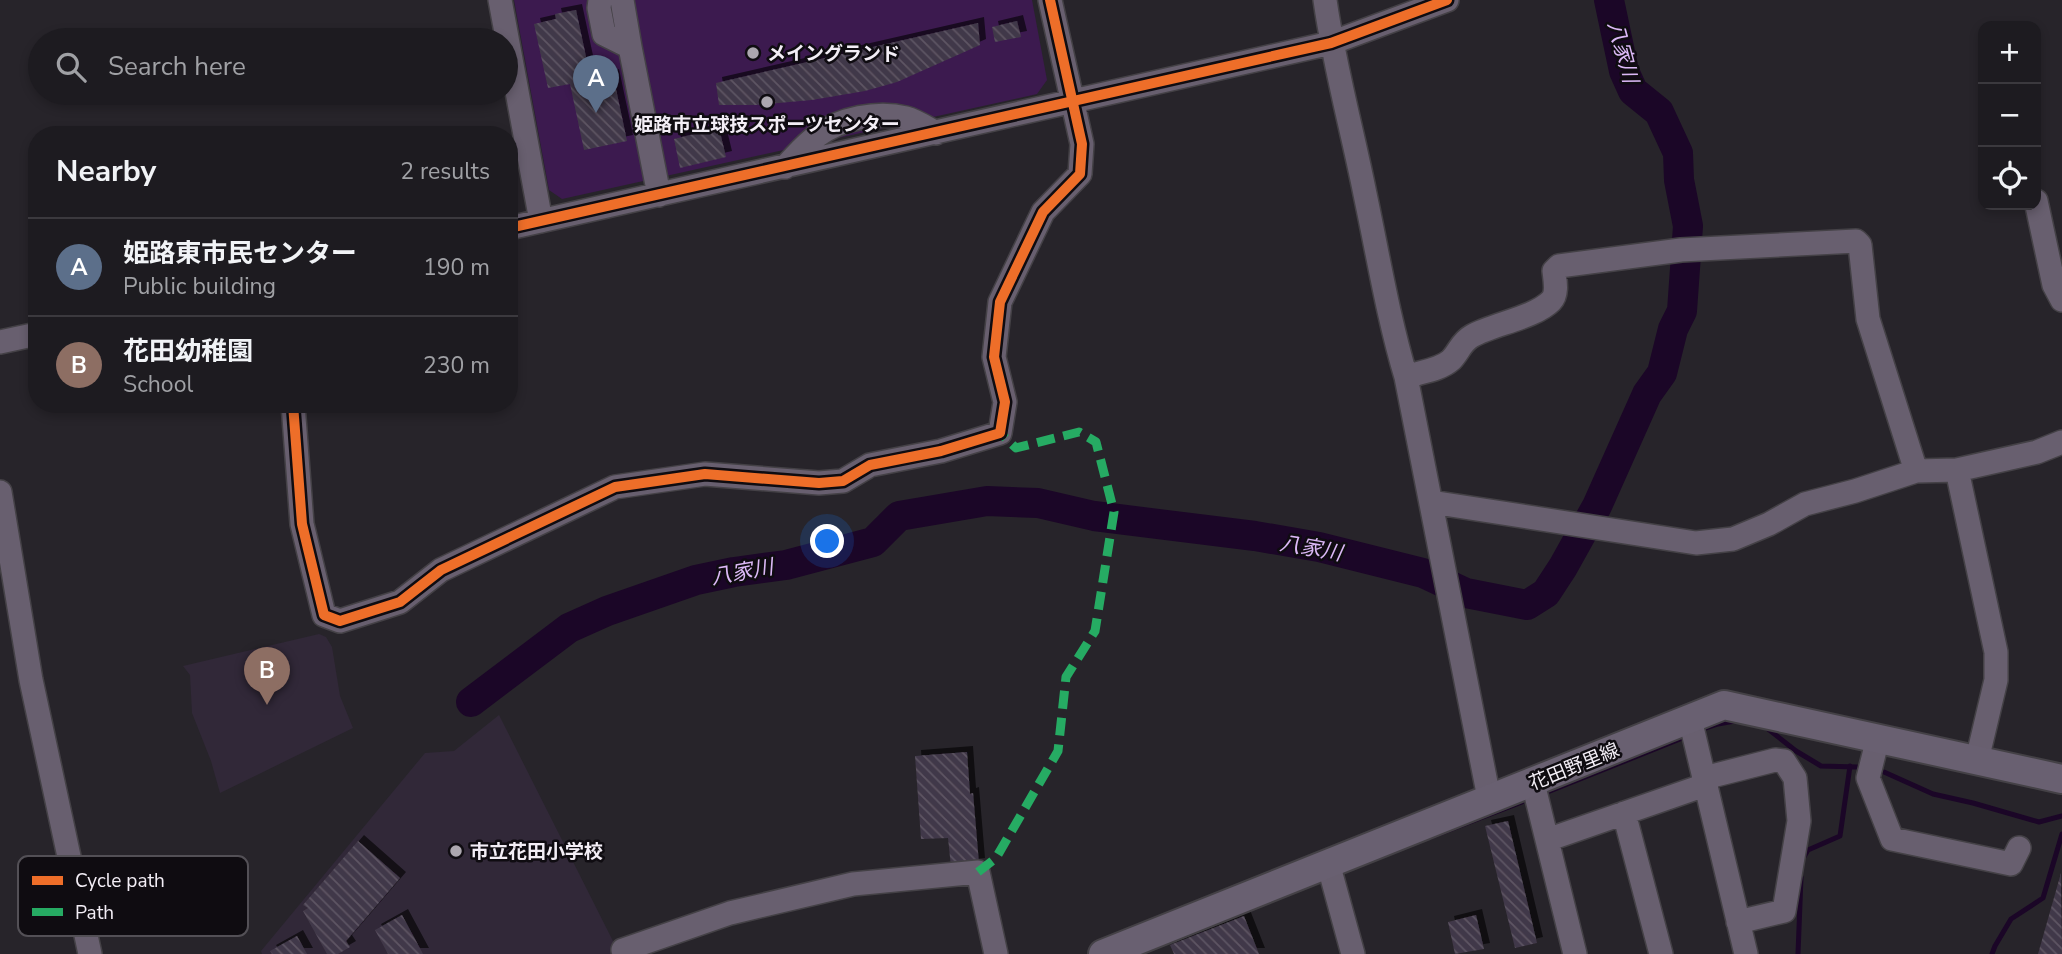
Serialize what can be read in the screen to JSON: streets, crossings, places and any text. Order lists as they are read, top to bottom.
{
  "streets": {
    "main road": ["花田野里線"]
  },
  "water": ["八家川"],
  "places": ["メイングランド", "姫路市立球技スポーツセンター", "市立花田小学校"],
  "legend": ["Cycle path", "Path"],
  "page": {
    "map_buttons": ["+", "−"],
    "search": "Search here",
    "pins": ["A", "B"],
    "heading": ["Nearby", "2 results"],
    "list": [
      {
        "mark": "A",
        "name": "姫路東市民センター",
        "note": "Public building",
        "value": "190 m"
      },
      {
        "mark": "B",
        "name": "花田幼稚園",
        "note": "School",
        "value": "230 m"
      }
    ]
  }
}
